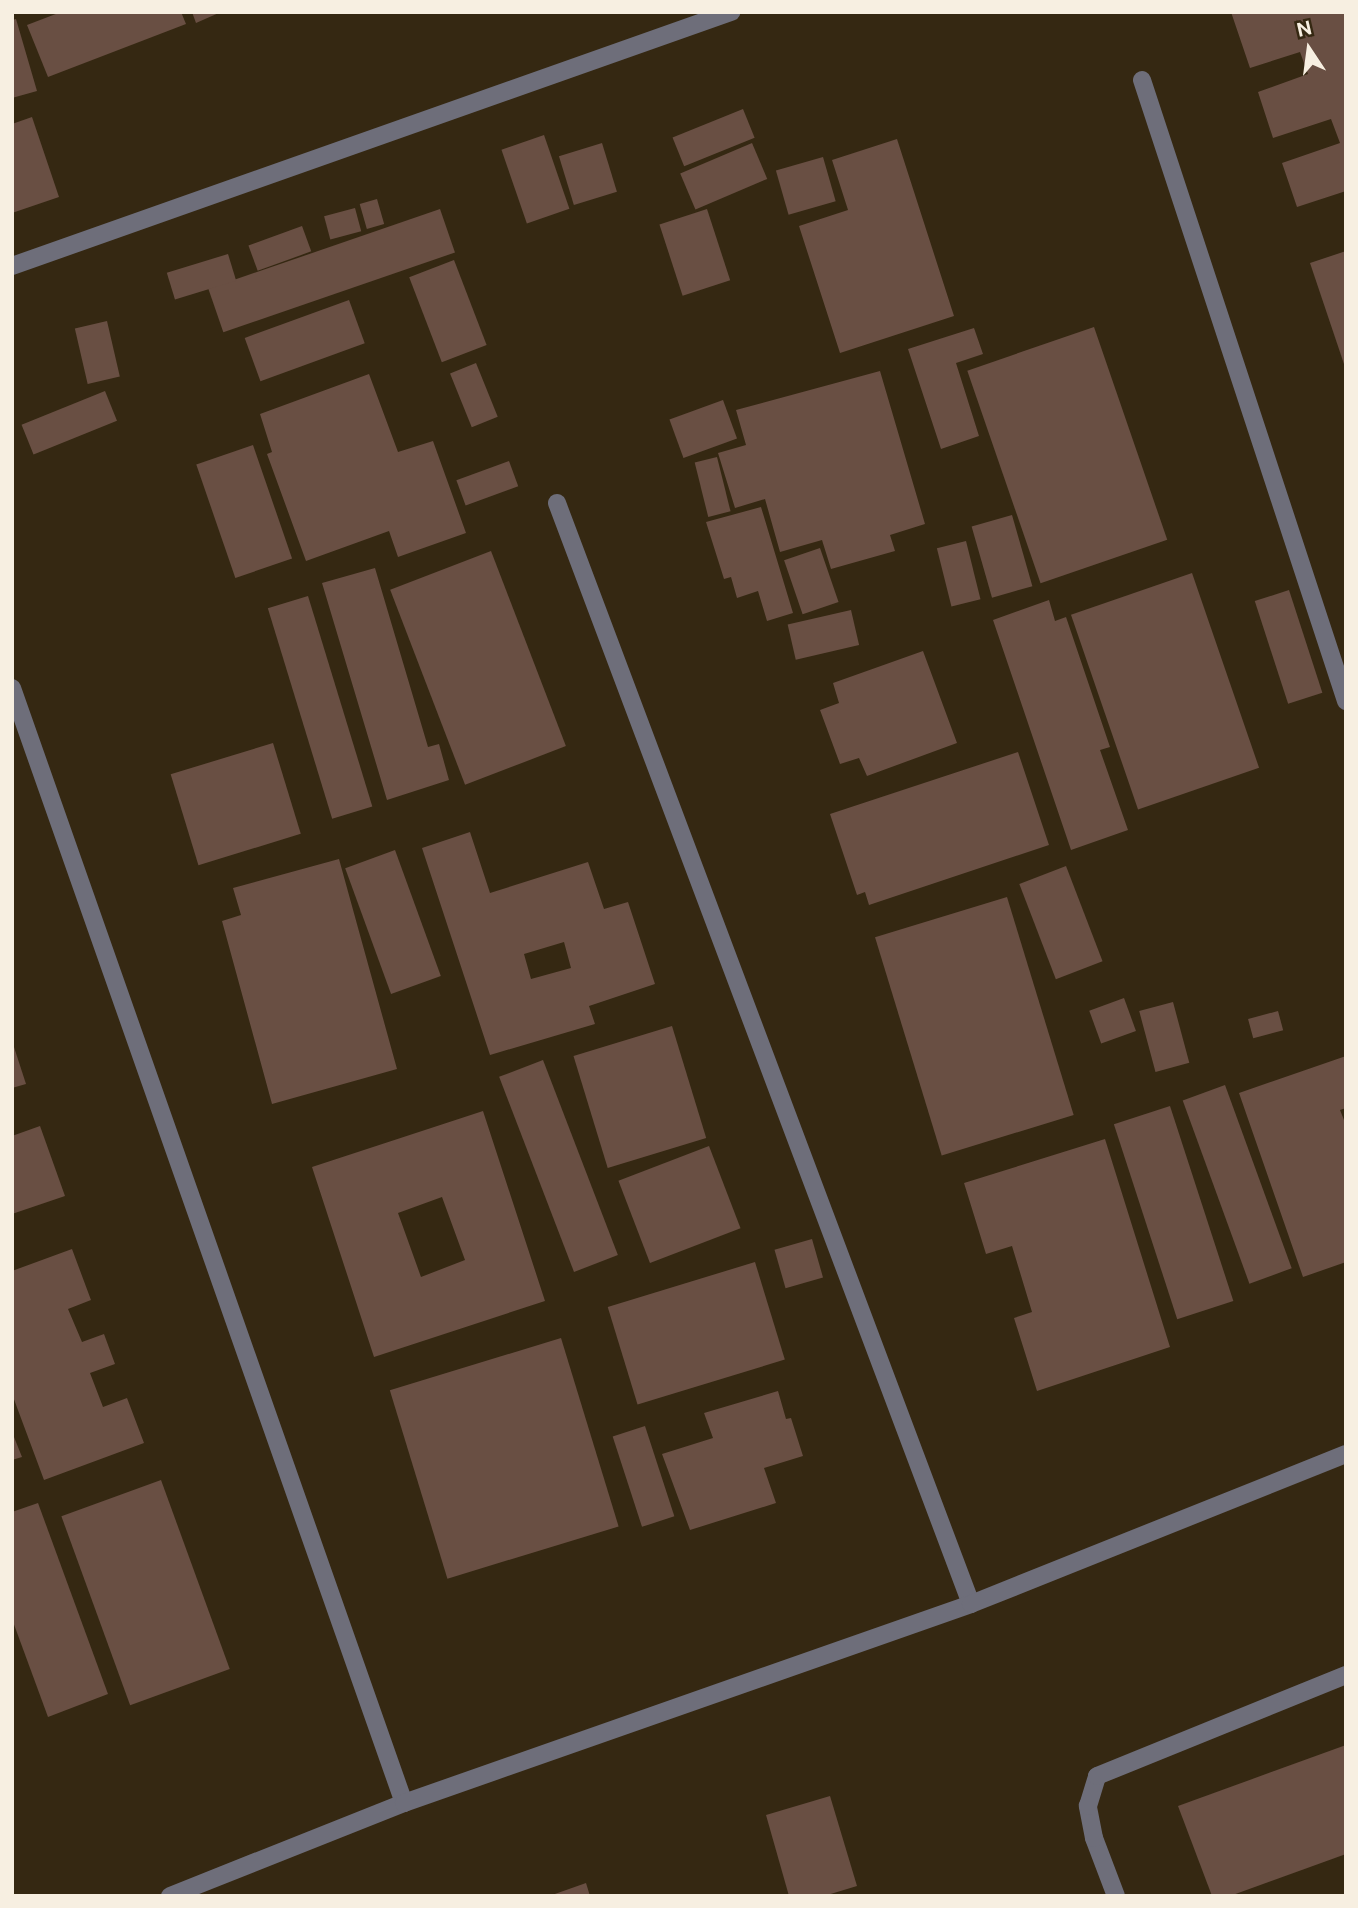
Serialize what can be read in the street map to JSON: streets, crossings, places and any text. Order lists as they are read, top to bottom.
{
  "north": "top"
}
